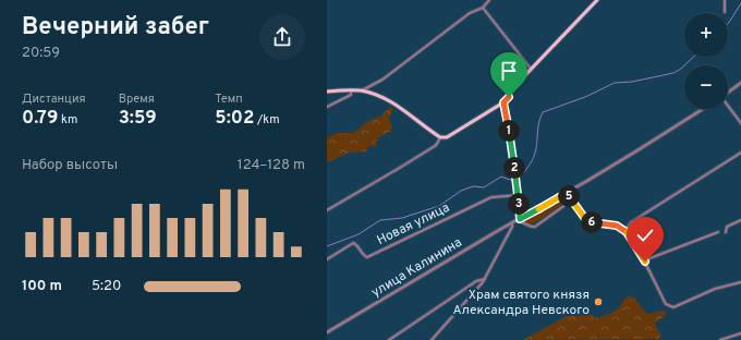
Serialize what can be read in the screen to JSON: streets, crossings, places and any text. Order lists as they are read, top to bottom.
{
  "streets": {
    "street": ["Новая улица", "улица Калинина"]
  },
  "places": ["Храм святого князя Александра Невского"],
  "page": {
    "heading": ["Вечерний забег", "20:59"],
    "map_buttons": ["+", "−"],
    "stats": [
      ["Дистанция", "0.79 km"],
      ["Время", "3:59"],
      ["Темп", "5:02 /km"]
    ],
    "pins": [
      "1",
      "2",
      "5",
      "3",
      "6"
    ],
    "chart": ["Набор высоты", "124–128 m"],
    "list": [
      {
        "name": "100 m",
        "note": "5:20"
      }
    ]
  }
}
